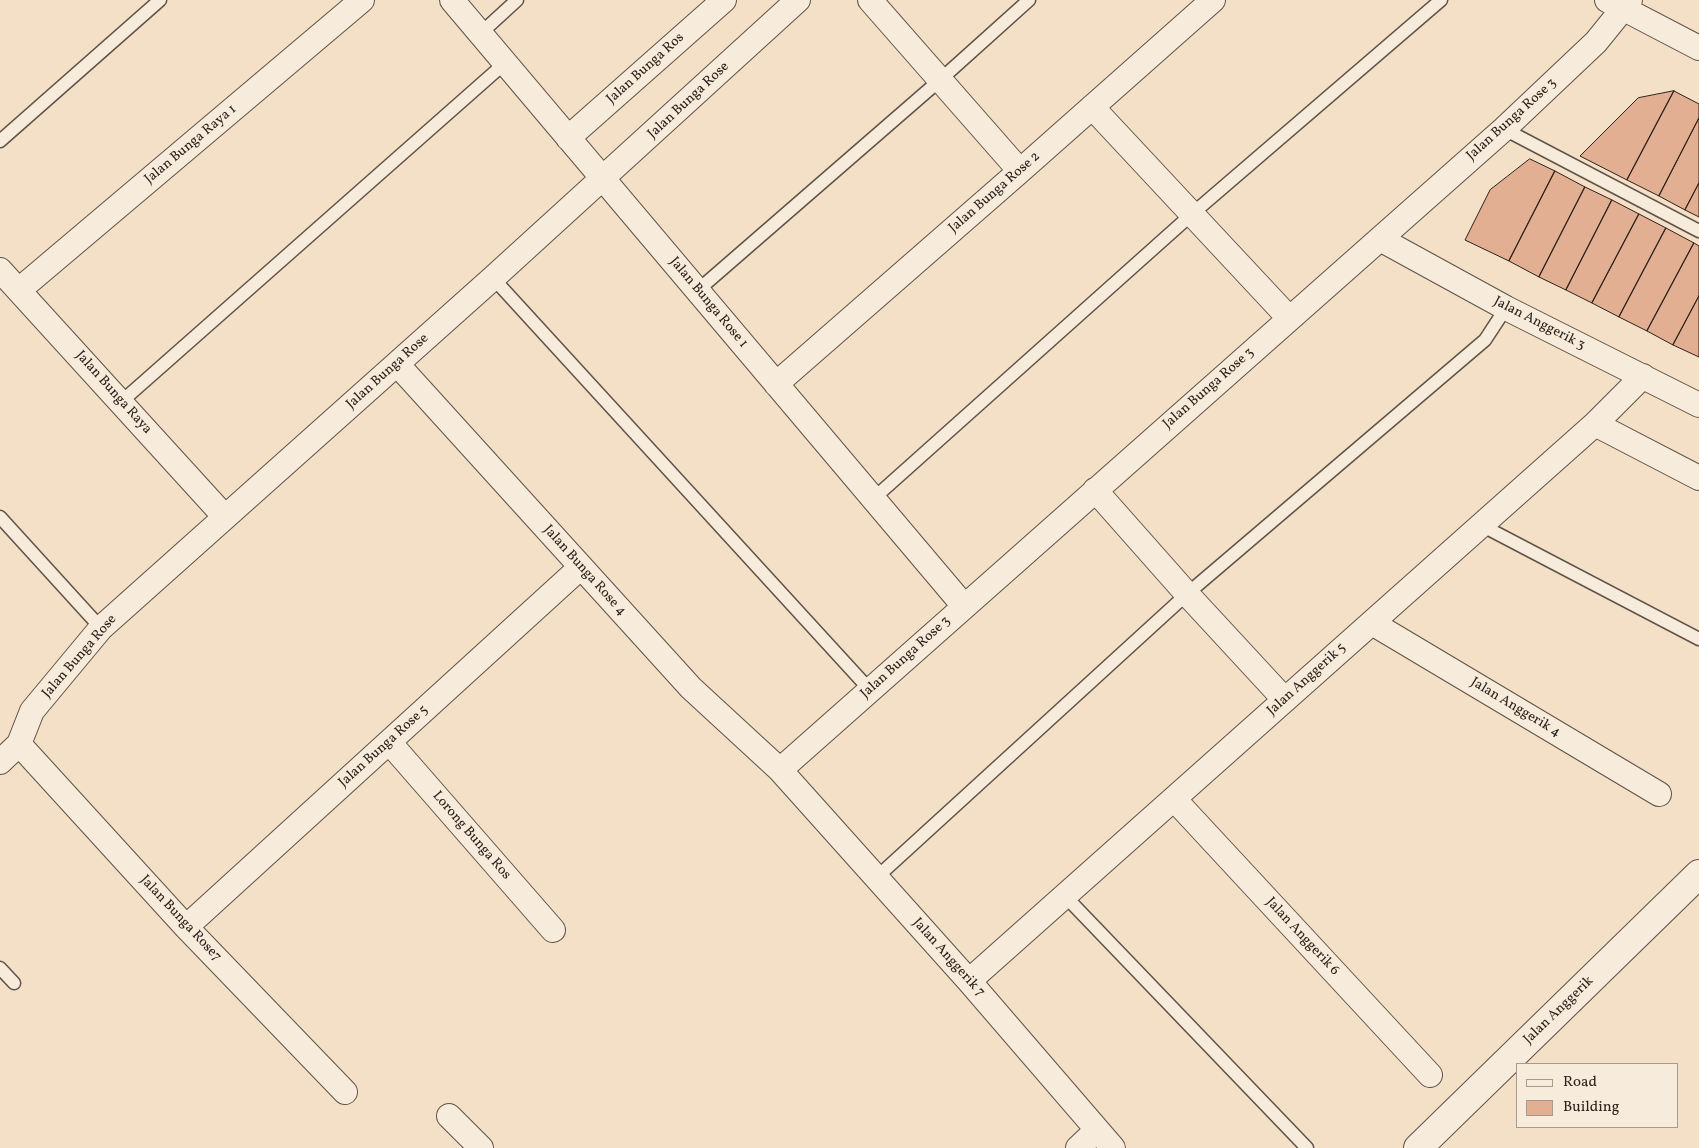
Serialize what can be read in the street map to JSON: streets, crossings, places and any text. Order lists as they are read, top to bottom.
{
  "streets": {
    "street": [
      "Jalan Bunga Ros",
      "Jalan Bunga Rose",
      "Jalan Bunga Rose 3",
      "Jalan Bunga Raya 1",
      "Jalan Bunga Rose 2",
      "Jalan Bunga Rose 1",
      "Jalan Anggerik 3",
      "Jalan Bunga Raya",
      "Jalan Bunga Rose 4",
      "Jalan Anggerik 5",
      "Jalan Anggerik 4",
      "Jalan Bunga Rose 5",
      "Lorong Bunga Ros",
      "Jalan Bunga Rose7",
      "Jalan Anggerik 6",
      "Jalan Anggerik 7",
      "Jalan Anggerik"
    ]
  },
  "crossings": [
    ["Jalan Bunga Ros", "Jalan Bunga Rose 1"],
    ["Jalan Bunga Rose", "Jalan Bunga Rose 1"],
    ["Jalan Bunga Rose", "Jalan Bunga Raya"],
    ["Jalan Bunga Rose", "Jalan Bunga Rose 4"],
    ["Jalan Bunga Rose", "Jalan Bunga Rose7"],
    ["Jalan Bunga Rose 3", "Jalan Bunga Rose 1"],
    ["Jalan Bunga Rose 3", "Jalan Anggerik 3"],
    ["Jalan Bunga Rose 3", "Jalan Bunga Rose 4"],
    ["Jalan Bunga Rose 3", "Jalan Anggerik 7"],
    ["Jalan Bunga Raya 1", "Jalan Bunga Raya"],
    ["Jalan Bunga Rose 2", "Jalan Bunga Rose 1"],
    ["Jalan Anggerik 3", "Jalan Anggerik 5"],
    ["Jalan Bunga Rose 4", "Jalan Bunga Rose 5"],
    ["Jalan Bunga Rose 4", "Jalan Anggerik 7"],
    ["Jalan Anggerik 5", "Jalan Anggerik 4"],
    ["Jalan Anggerik 5", "Jalan Anggerik 6"],
    ["Jalan Anggerik 5", "Jalan Anggerik 7"],
    ["Jalan Bunga Rose 5", "Lorong Bunga Ros"],
    ["Jalan Bunga Rose 5", "Jalan Bunga Rose7"]
  ],
  "legend": ["Road", "Building"]
}
